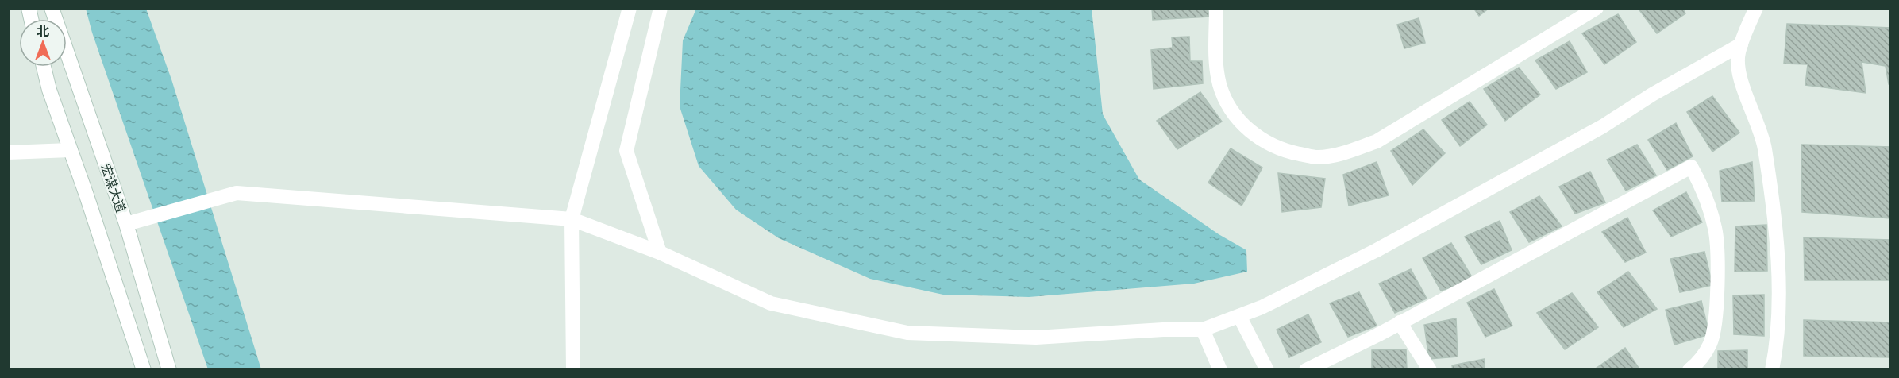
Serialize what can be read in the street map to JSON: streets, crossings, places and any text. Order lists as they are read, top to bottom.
{
  "streets": {
    "street": ["宏谋大道"]
  },
  "north": "top"
}
